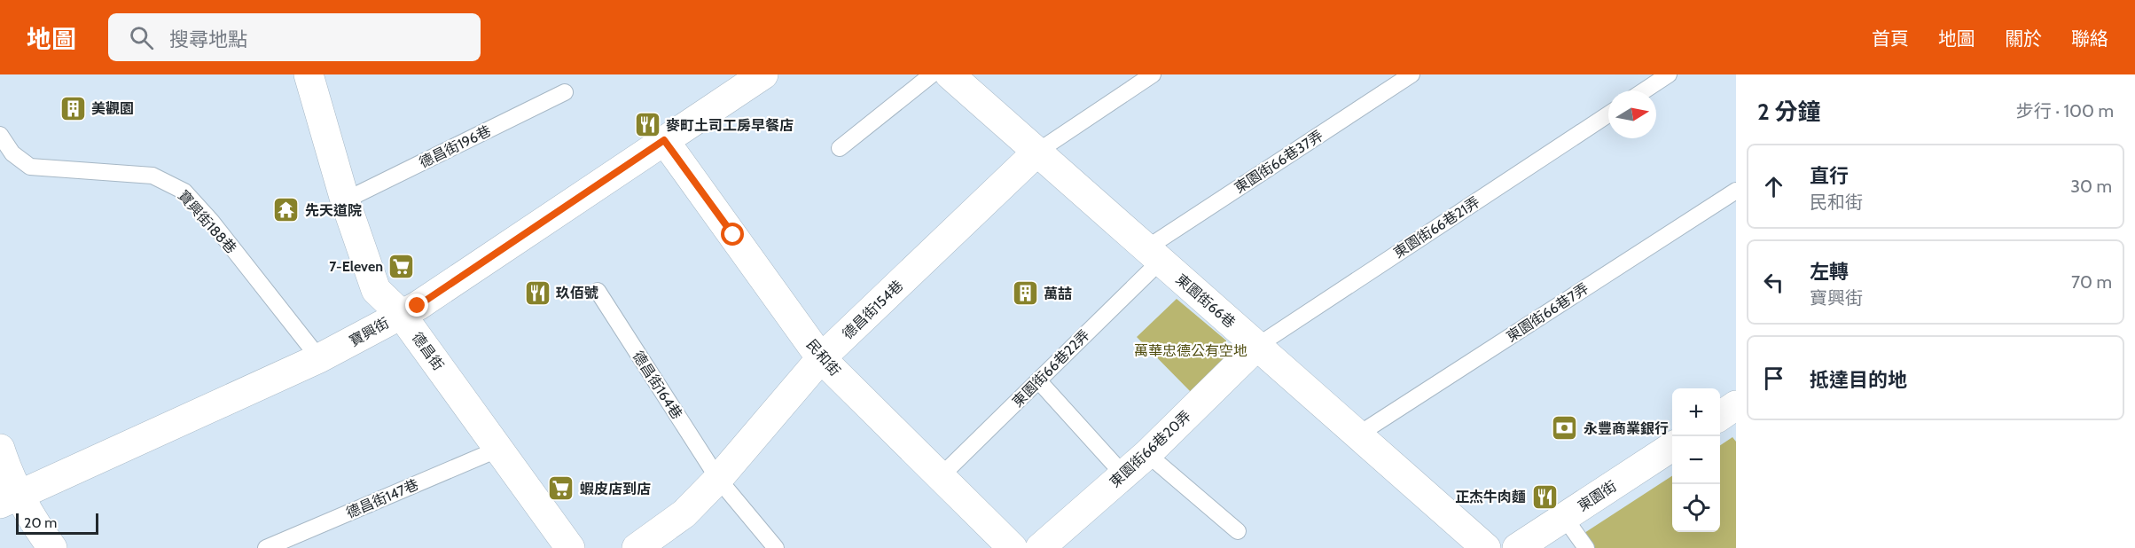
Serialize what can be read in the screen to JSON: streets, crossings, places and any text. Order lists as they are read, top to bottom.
{
  "streets": {
    "street": [
      "東園街66巷",
      "德昌街154巷",
      "寶興街",
      "德昌街",
      "民和街",
      "東園街66巷20弄",
      "東園街"
    ],
    "lane": [
      "德昌街196巷",
      "東園街66巷37弄",
      "寶興街188巷",
      "東園街66巷21弄",
      "東園街66巷7弄",
      "東園街66巷22弄",
      "德昌街164巷",
      "德昌街147巷"
    ]
  },
  "crossings": [
    ["德昌街196巷", "德昌街"],
    ["東園街66巷37弄", "東園街66巷"],
    ["東園街66巷37弄", "東園街66巷22弄"],
    ["寶興街188巷", "寶興街"],
    ["東園街66巷21弄", "東園街66巷"],
    ["東園街66巷21弄", "東園街66巷20弄"],
    ["東園街66巷", "德昌街154巷"],
    ["東園街66巷", "東園街66巷7弄"],
    ["東園街66巷", "東園街66巷22弄"],
    ["東園街66巷", "東園街66巷20弄"],
    ["德昌街154巷", "民和街"],
    ["德昌街154巷", "德昌街164巷"],
    ["寶興街", "德昌街"],
    ["寶興街", "民和街"],
    ["德昌街", "德昌街147巷"],
    ["民和街", "東園街66巷22弄"]
  ],
  "parks": ["萬華忠德公有空地"],
  "places": {
    "building": ["美觀園", "萬喆"],
    "restaurant": ["麥町土司工房早餐店", "玖佰號", "正杰牛肉麵"],
    "temple": ["先天道院"],
    "supermarket": ["7-Eleven", "蝦皮店到店"],
    "bank": ["永豐商業銀行"]
  },
  "scale_bar": "20 m",
  "north": "right",
  "page": {
    "header": "地圖",
    "search": "搜尋地點",
    "nav": [
      "首頁",
      "地圖",
      "關於",
      "聯絡"
    ],
    "heading": ["2 分鐘", "步行 · 100 m"],
    "list": [
      ["直行", "民和街", "30 m"],
      ["左轉", "寶興街", "70 m"],
      "抵達目的地"
    ],
    "map_buttons": ["+", "−"],
    "scale": "20 m"
  }
}
